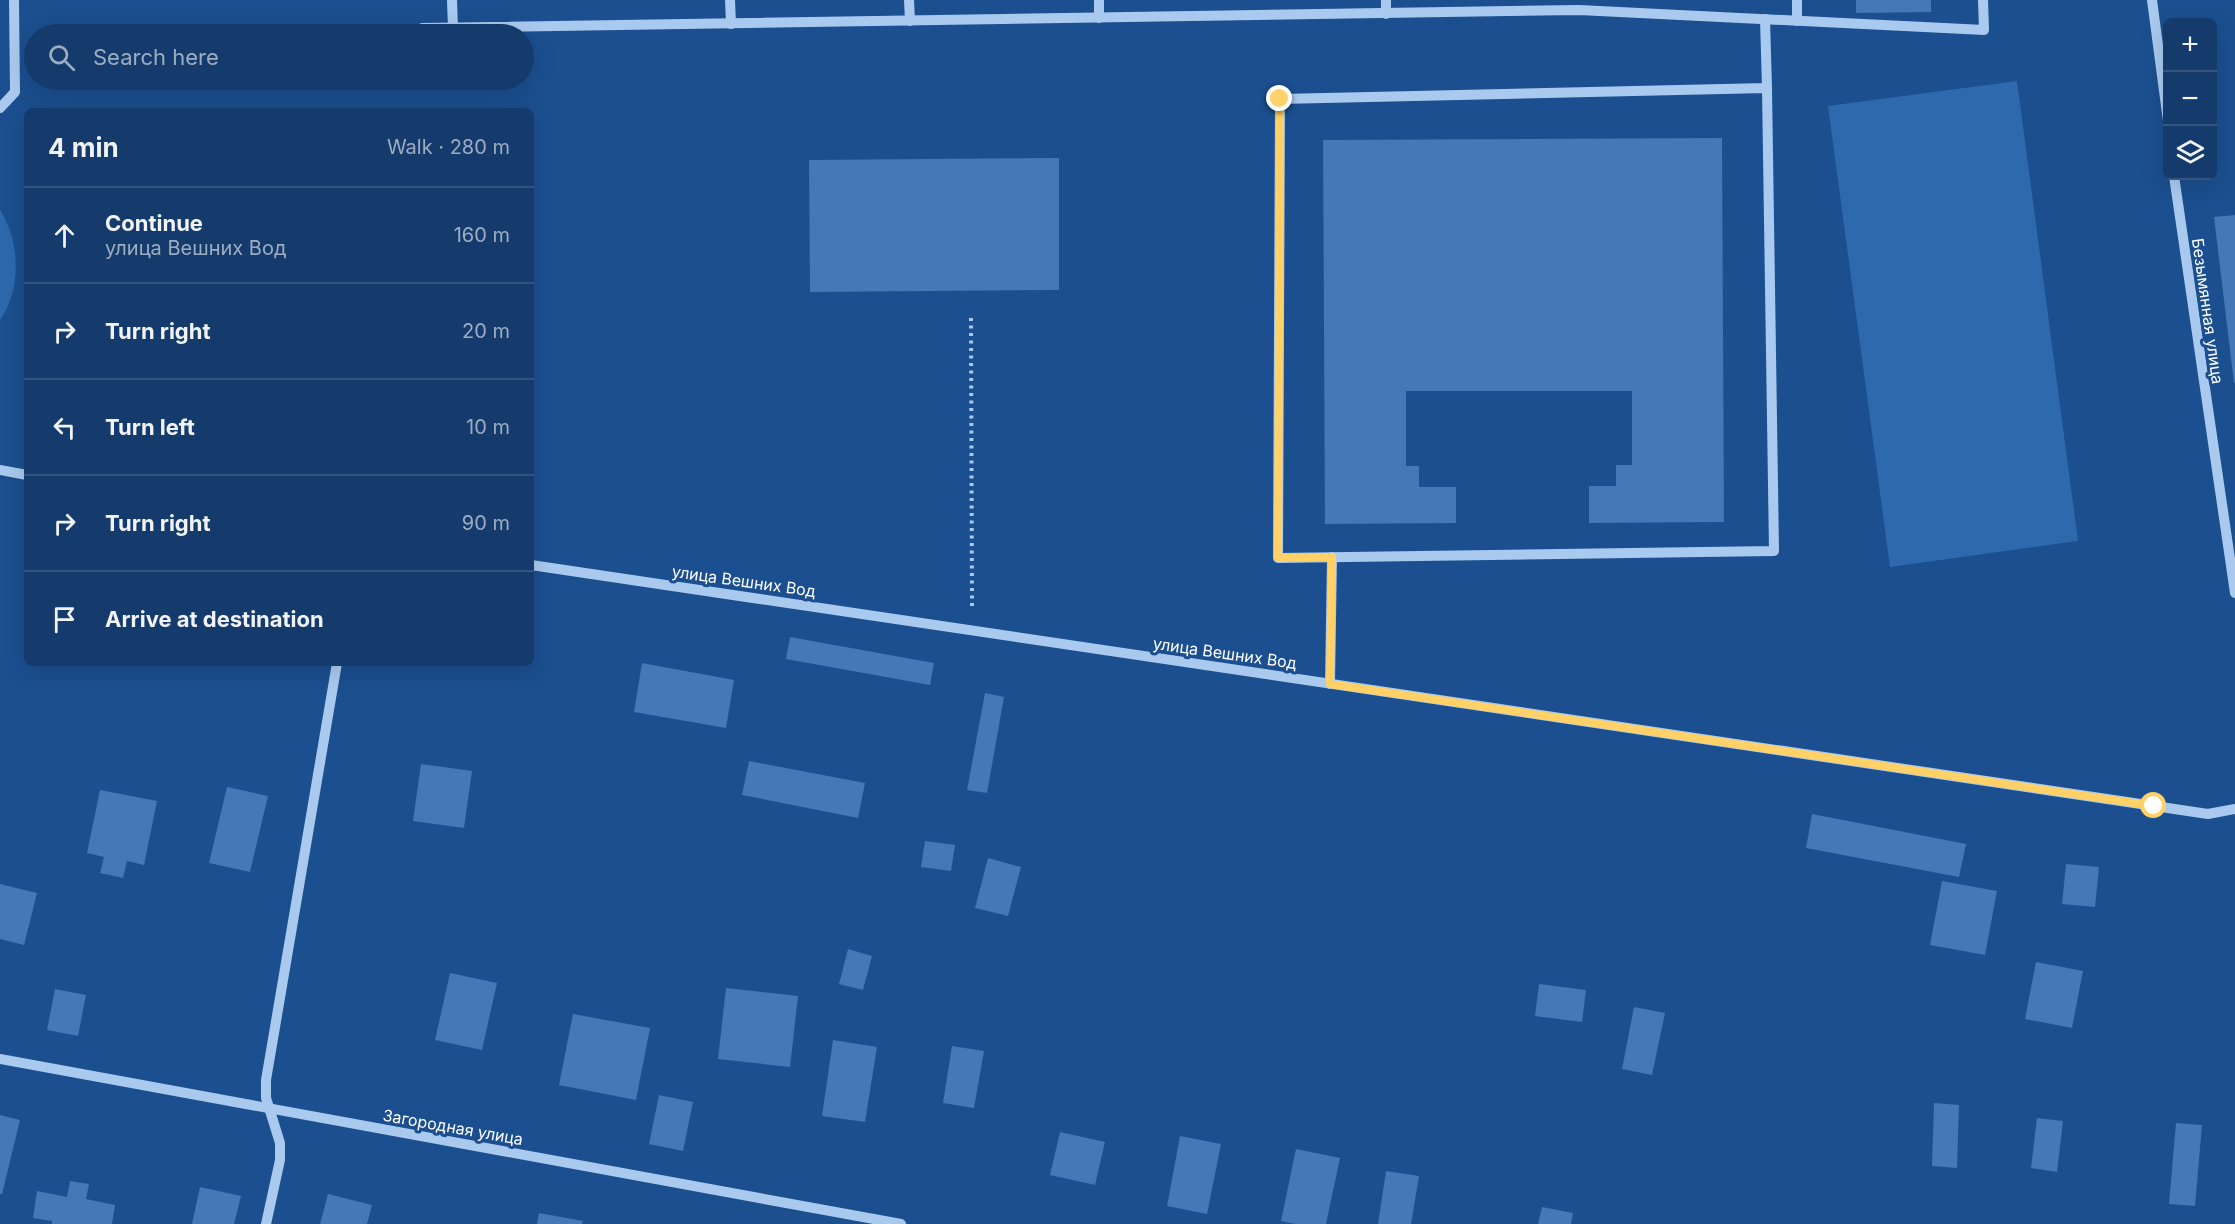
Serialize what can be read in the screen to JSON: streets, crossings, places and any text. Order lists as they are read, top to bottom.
{
  "streets": {
    "street": ["Безымянная улица", "улица Вешних Вод", "Загородная улица"]
  },
  "page": {
    "map_buttons": ["+", "−"],
    "search": "Search here",
    "heading": ["4 min", "Walk · 280 m"],
    "list": [
      ["Continue", "улица Вешних Вод", "160 m"],
      ["Turn right", "20 m"],
      ["Turn left", "10 m"],
      ["Turn right", "90 m"],
      "Arrive at destination"
    ]
  }
}
